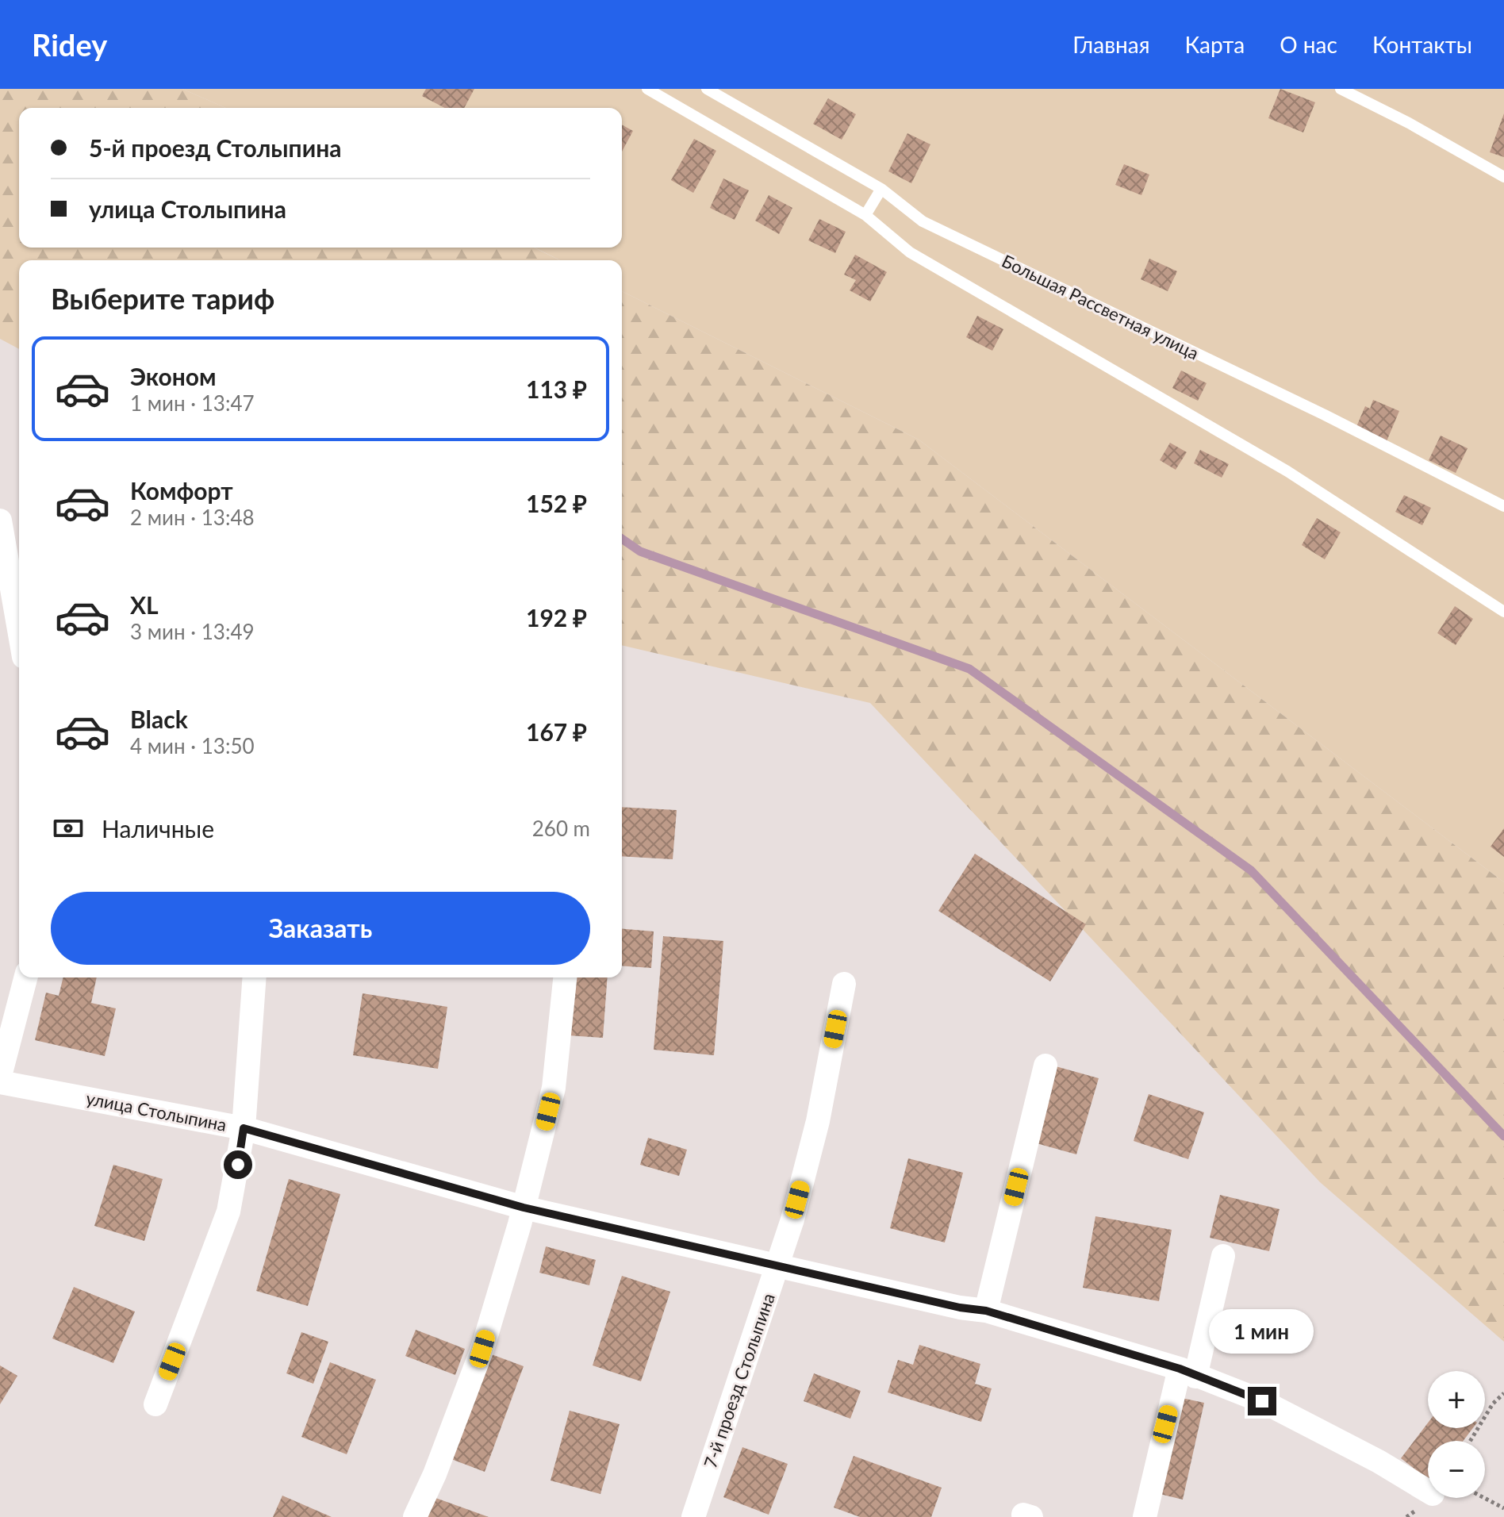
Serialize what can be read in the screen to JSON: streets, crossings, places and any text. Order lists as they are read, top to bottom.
{
  "streets": {
    "street": ["улица Столыпина", "7-й проезд Столыпина"],
    "lane": ["Большая Рассветная улица"]
  },
  "crossings": [
    ["улица Столыпина", "7-й проезд Столыпина"]
  ],
  "page": {
    "header": "Ridey",
    "nav": [
      "Главная",
      "Карта",
      "О нас",
      "Контакты"
    ],
    "banner": ["5-й проезд Столыпина", "улица Столыпина"],
    "heading": "Выберите тариф",
    "list": [
      {
        "name": "Эконом",
        "note": "1 мин · 13:47",
        "value": "113 ₽"
      },
      {
        "name": "Комфорт",
        "note": "2 мин · 13:48",
        "value": "152 ₽"
      },
      {
        "name": "XL",
        "note": "3 мин · 13:49",
        "value": "192 ₽"
      },
      {
        "name": "Black",
        "note": "4 мин · 13:50",
        "value": "167 ₽"
      }
    ],
    "pay": ["Наличные", "260 m"],
    "buttons": "Заказать",
    "bubble": "1 мин",
    "map_buttons": ["+", "−"]
  }
}
